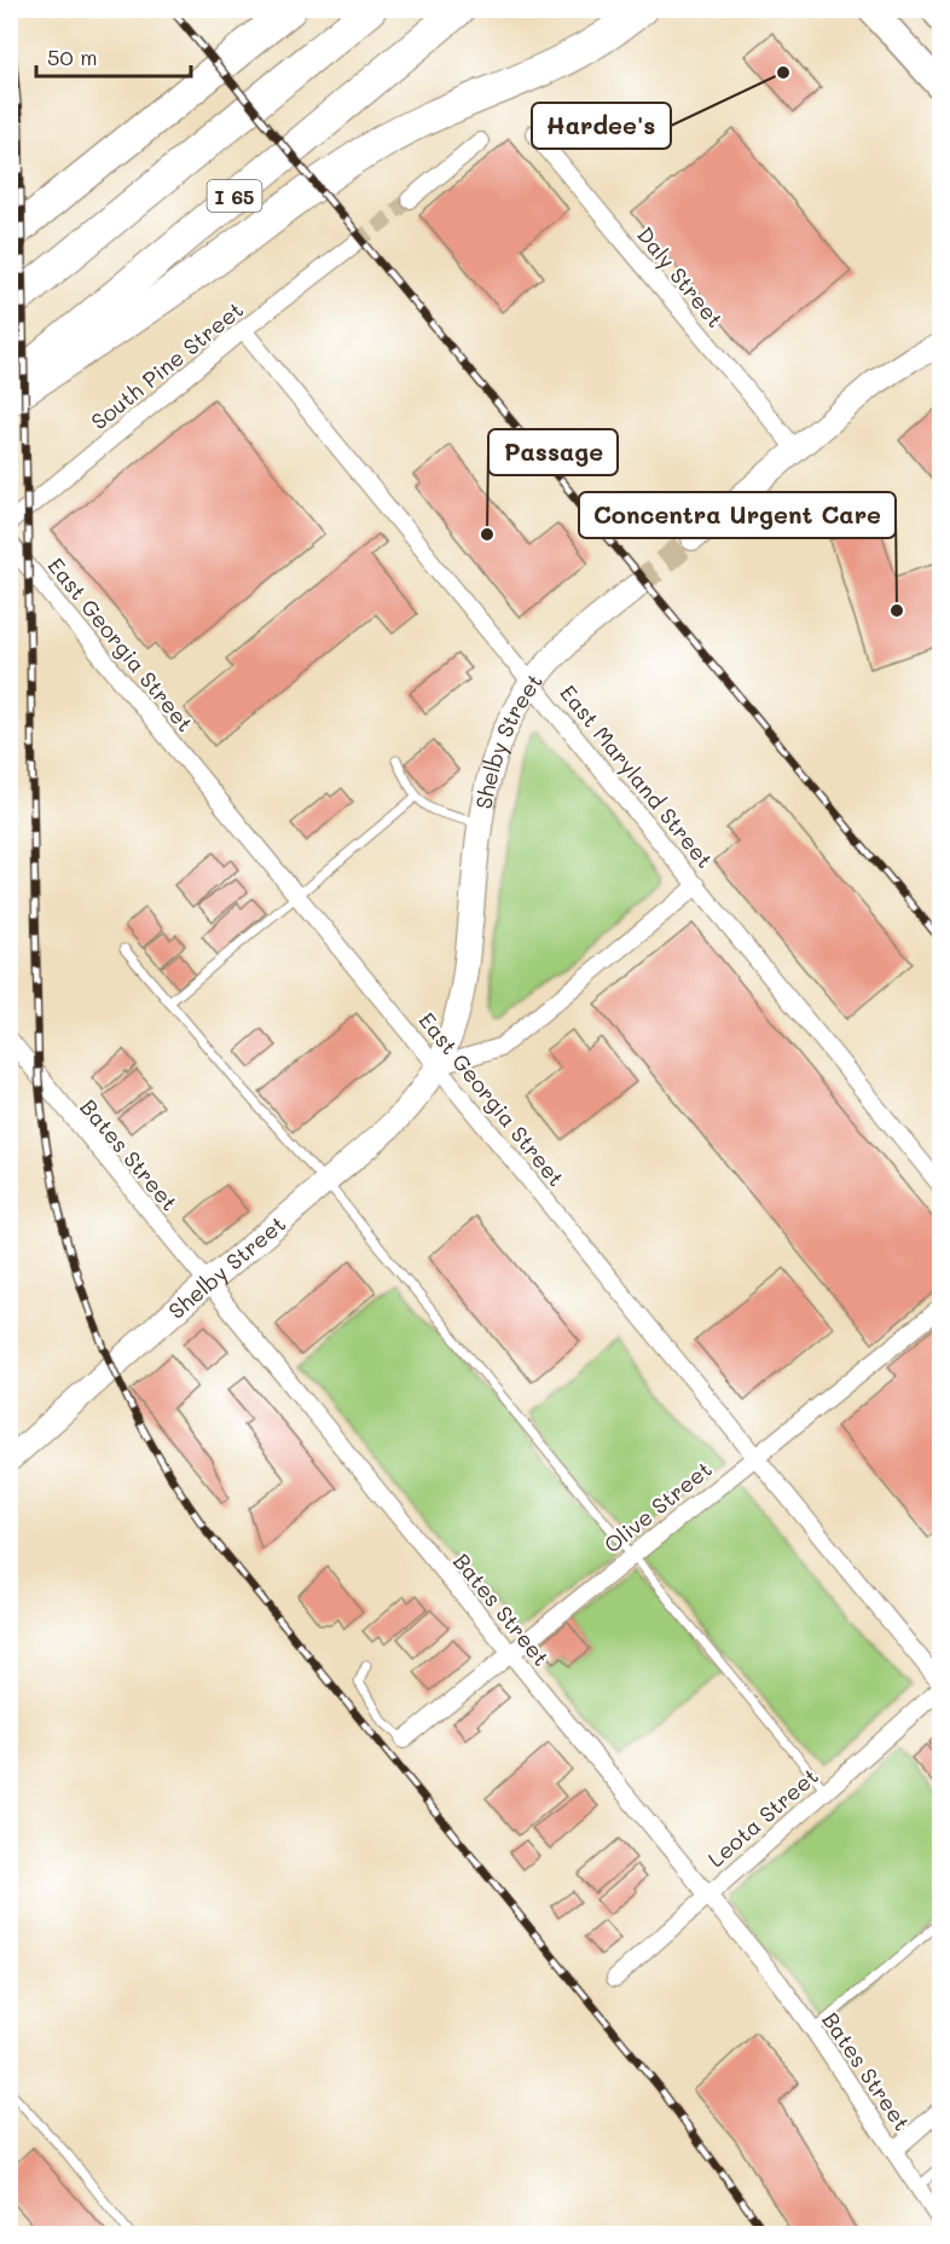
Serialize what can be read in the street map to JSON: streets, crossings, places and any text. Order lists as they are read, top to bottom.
{
  "streets": {
    "highway": ["I 65"],
    "main road": ["Shelby Street"],
    "street": [
      "Daly Street",
      "South Pine Street",
      "East Georgia Street",
      "East Maryland Street",
      "Bates Street",
      "Olive Street",
      "Leota Street"
    ]
  },
  "crossings": [
    ["South Pine Street", "East Maryland Street"],
    ["East Georgia Street", "Shelby Street"],
    ["East Georgia Street", "Olive Street"],
    ["Shelby Street", "East Maryland Street"],
    ["Shelby Street", "Bates Street"],
    ["Bates Street", "Olive Street"],
    ["Bates Street", "Leota Street"]
  ],
  "places": ["Hardee's", "Passage", "Concentra Urgent Care"],
  "scale_bar": "50 m"
}
